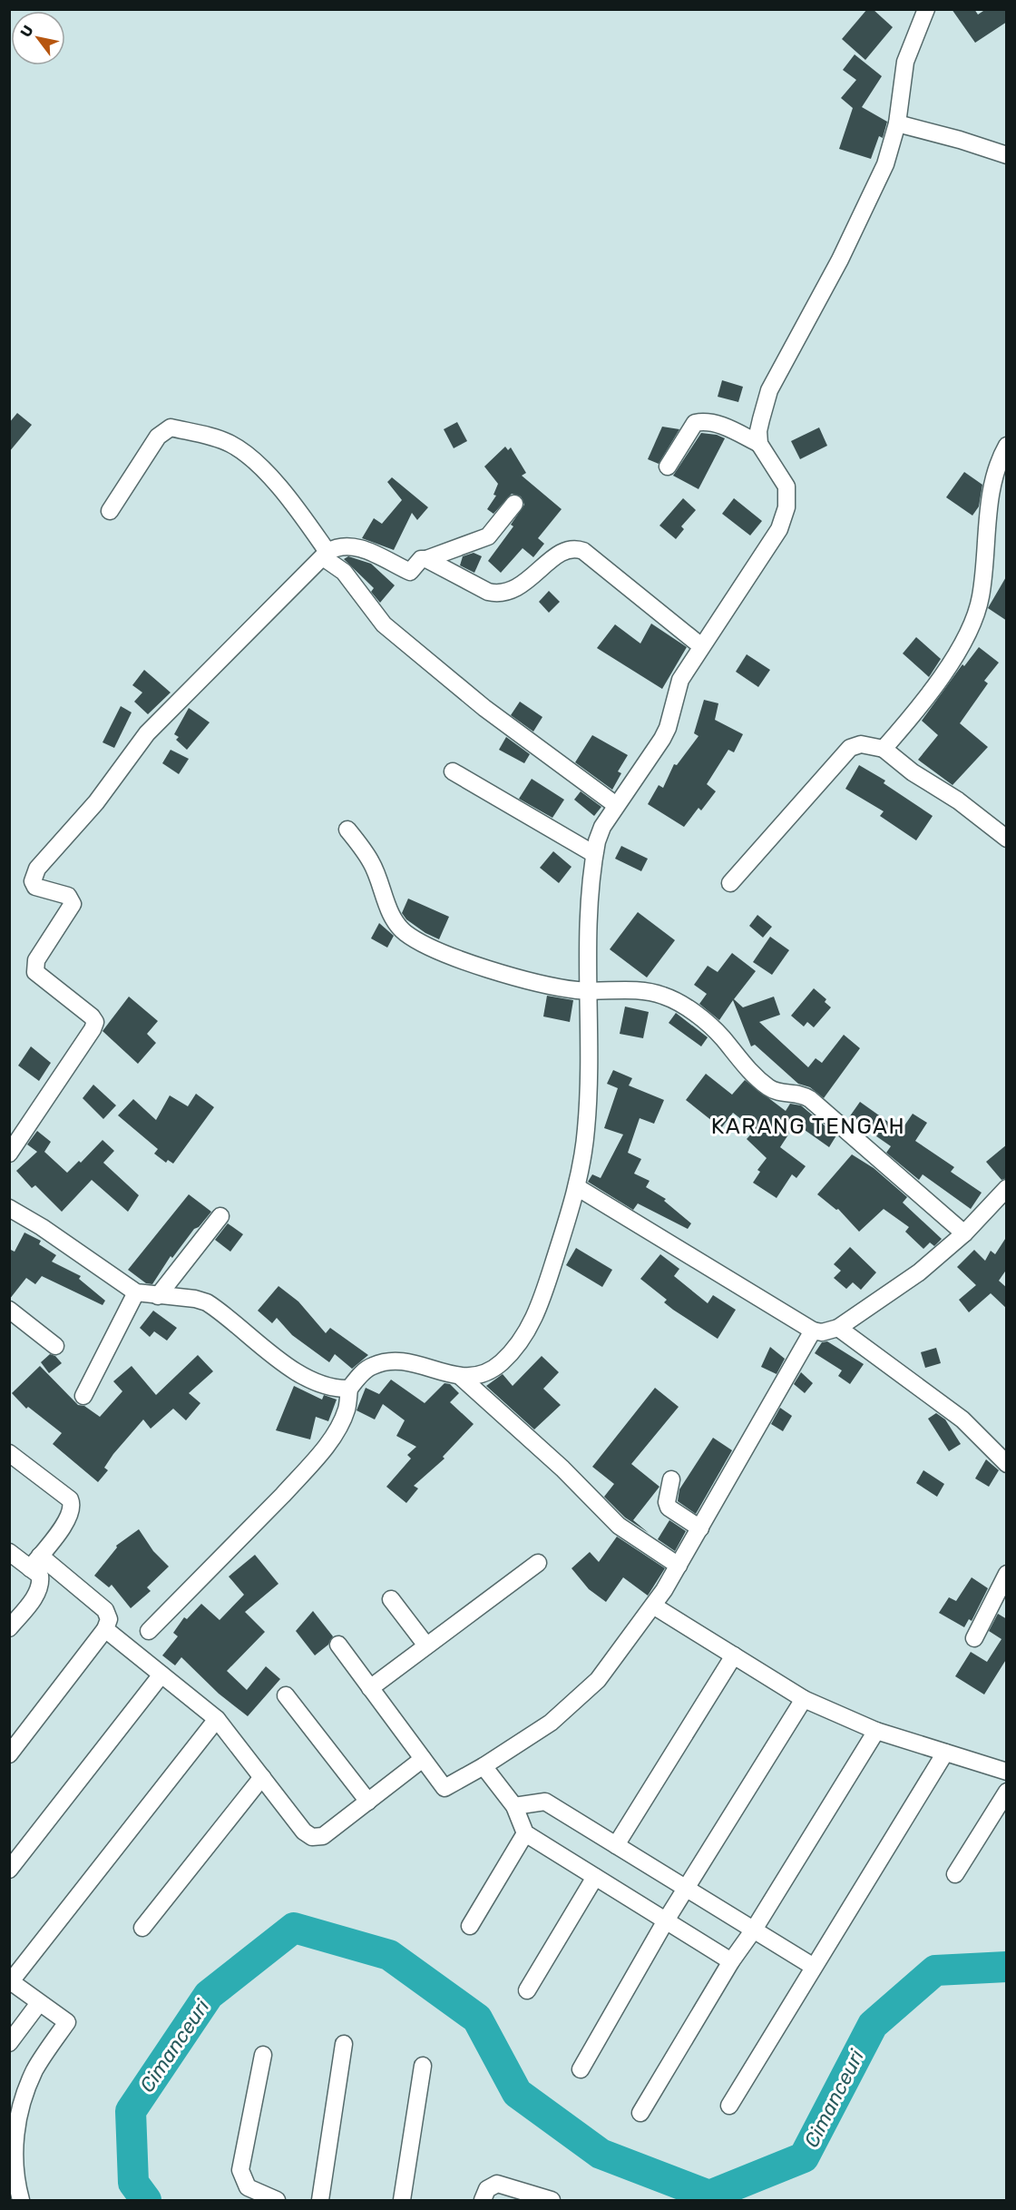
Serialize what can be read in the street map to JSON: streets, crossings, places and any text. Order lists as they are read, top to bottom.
{
  "districts": ["KARANG TENGAH"],
  "water": ["Cimanceuri"],
  "north": "top left"
}
